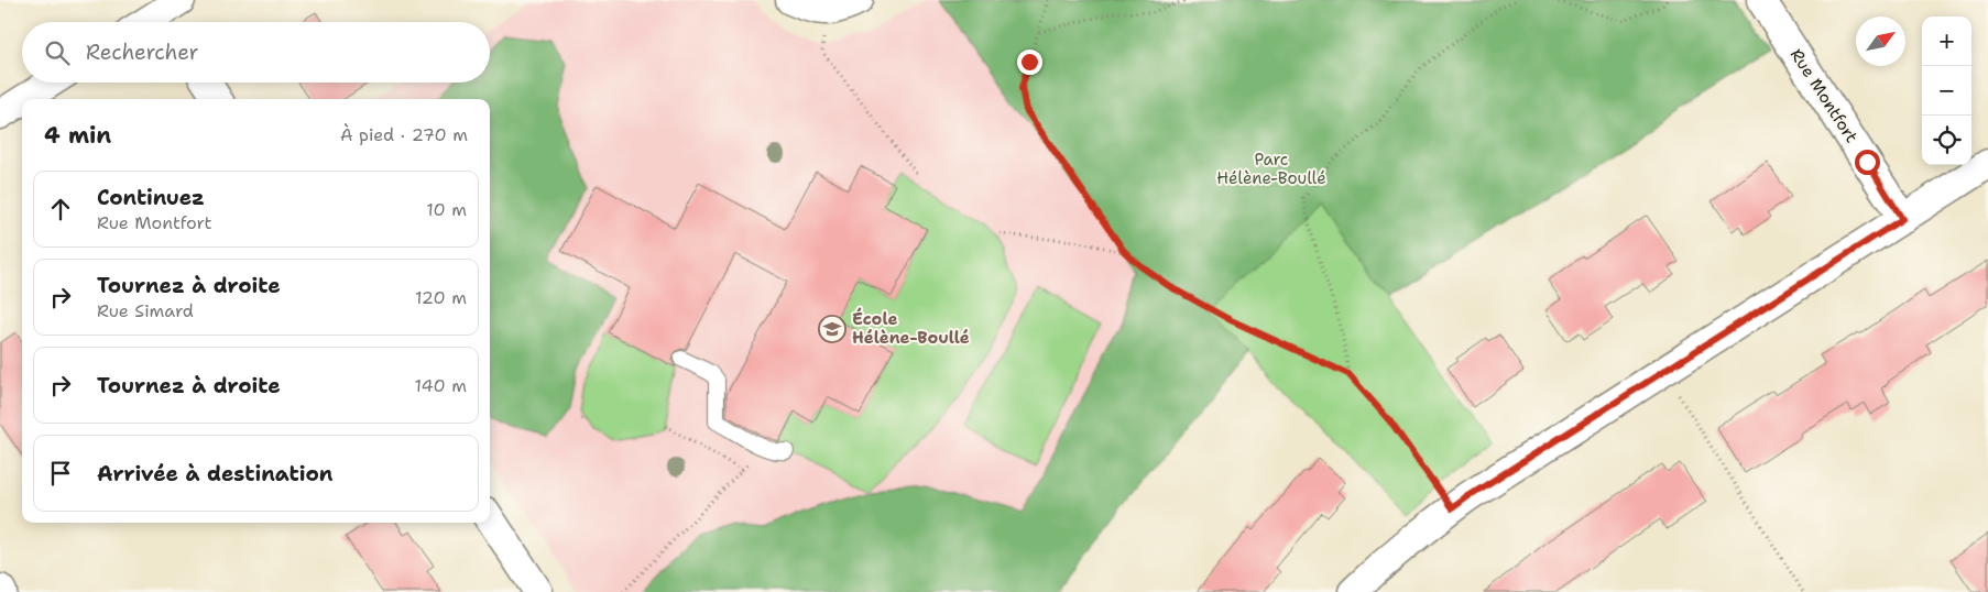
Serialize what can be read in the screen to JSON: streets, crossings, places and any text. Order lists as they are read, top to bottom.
{
  "streets": {
    "street": ["Rue Montfort"]
  },
  "parks": ["Parc Hélène-Boullé"],
  "places": {
    "school or university": ["École Hélène-Boullé"]
  },
  "north": "top right",
  "page": {
    "map_buttons": ["+", "−"],
    "search": "Rechercher",
    "heading": ["4 min", "À pied · 270 m"],
    "list": [
      ["Continuez", "Rue Montfort", "10 m"],
      ["Tournez à droite", "Rue Simard", "120 m"],
      ["Tournez à droite", "140 m"],
      "Arrivée à destination"
    ]
  }
}
